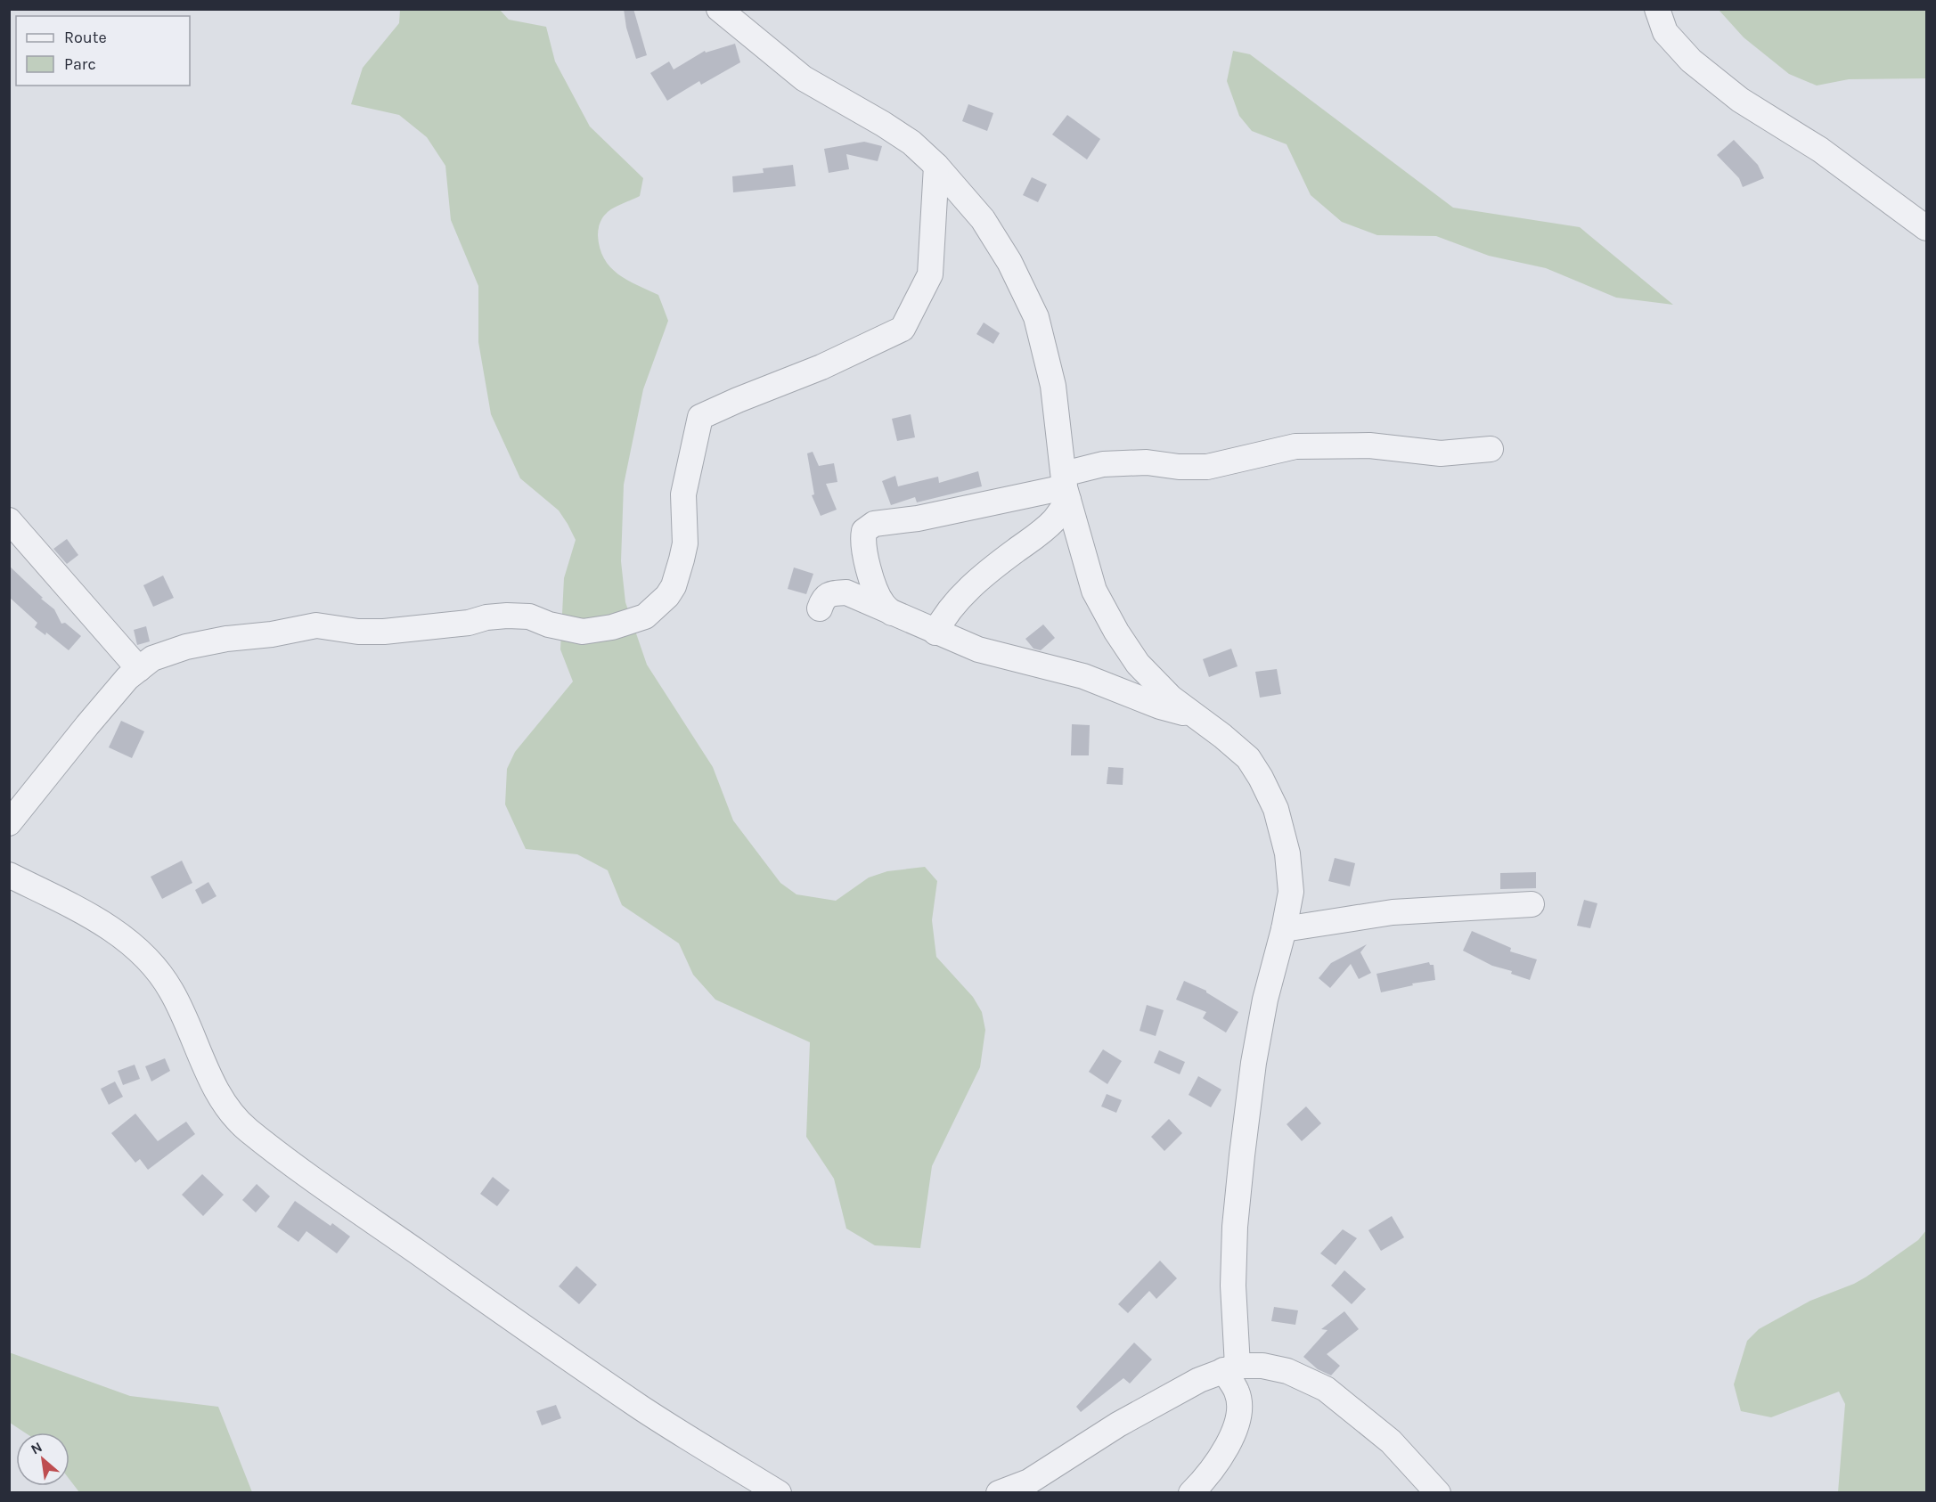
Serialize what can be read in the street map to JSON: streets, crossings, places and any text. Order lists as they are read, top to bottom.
{
  "legend": ["Route", "Parc"],
  "north": "top left"
}
